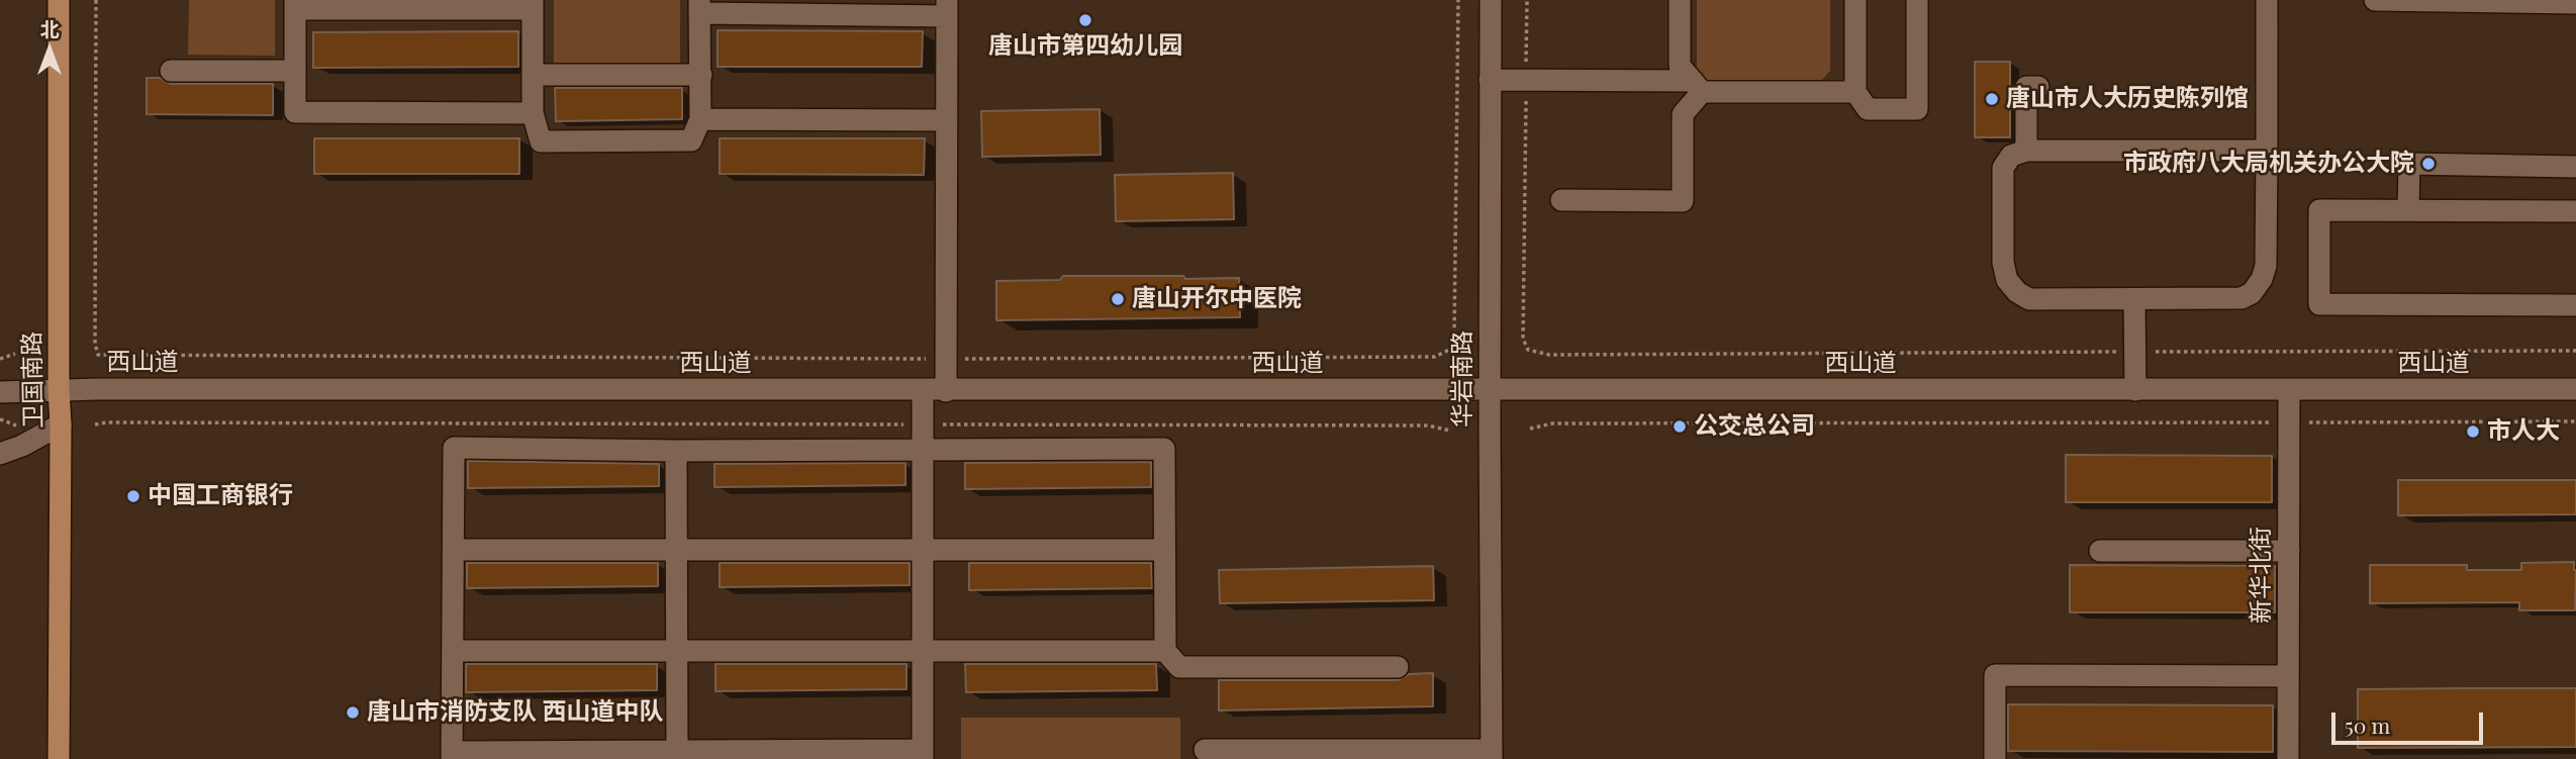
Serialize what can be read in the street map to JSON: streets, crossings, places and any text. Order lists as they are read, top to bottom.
{
  "streets": {
    "main road": ["卫国南路"],
    "street": ["西山道", "华岩南路", "新华北街"]
  },
  "crossings": [
    ["西山道", "华岩南路"],
    ["西山道", "卫国南路"],
    ["西山道", "新华北街"]
  ],
  "places": [
    "唐山市第四幼儿园",
    "唐山市人大历史陈列馆",
    "市政府八大局机关办公大院",
    "唐山开尔中医院",
    "公交总公司",
    "市人大",
    "中国工商银行",
    "唐山市消防支队 西山道中队"
  ],
  "scale_bar": "50 m",
  "north": "top"
}
